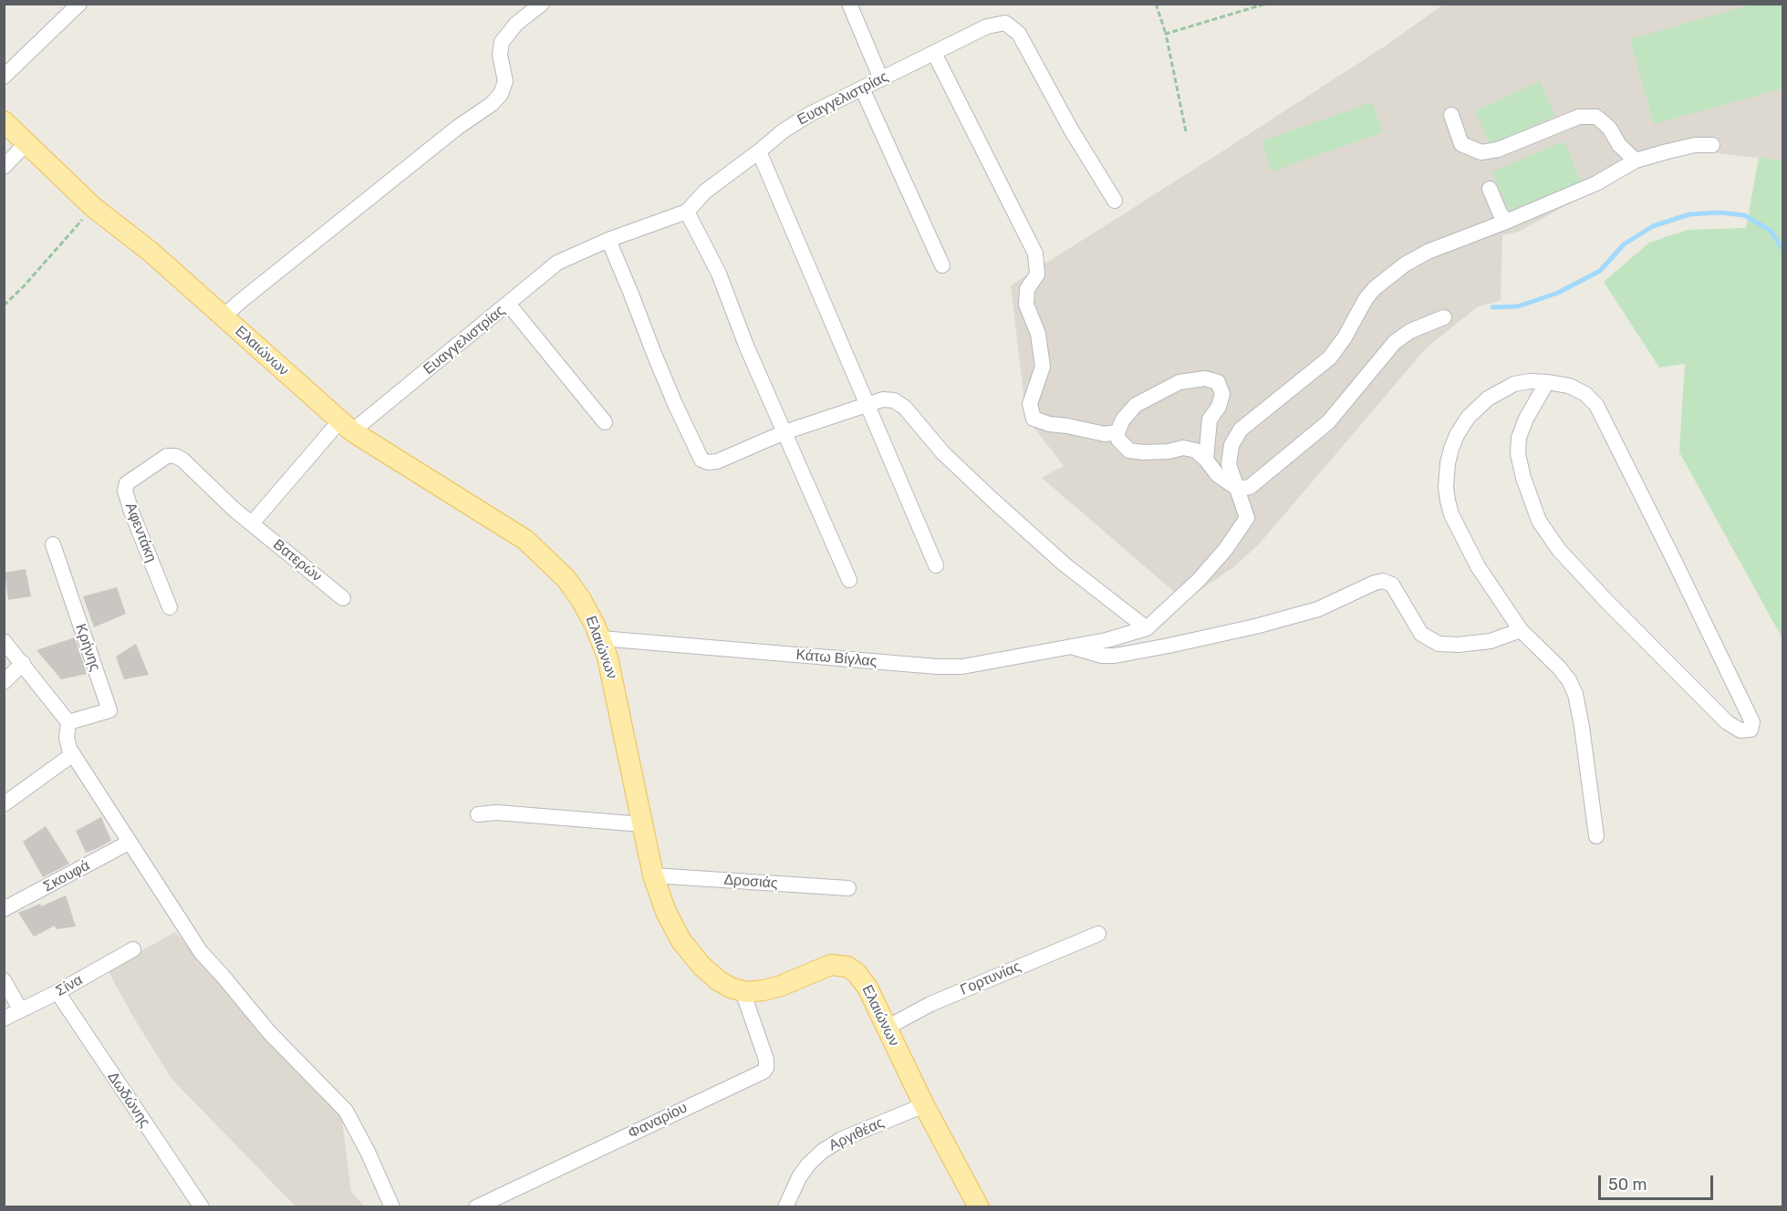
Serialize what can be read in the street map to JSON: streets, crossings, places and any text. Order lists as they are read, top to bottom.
{
  "streets": {
    "main road": ["Ελαιώνων"],
    "street": [
      "Ευαγγελιστρίας",
      "Αφεντάκη",
      "Βατερών",
      "Κρήνης",
      "Κάτω Βίγλας",
      "Σκουφά",
      "Δροσιάς",
      "Γορτυνίας",
      "Σίνα",
      "Δωδώνης",
      "Φαναρίου",
      "Αργιθέας"
    ]
  },
  "crossings": [
    ["Ευαγγελιστρίας", "Ελαιώνων"],
    ["Ευαγγελιστρίας", "Αφεντάκη"],
    ["Ευαγγελιστρίας", "Βατερών"],
    ["Ελαιώνων", "Κάτω Βίγλας"],
    ["Ελαιώνων", "Δροσιάς"],
    ["Ελαιώνων", "Γορτυνίας"],
    ["Ελαιώνων", "Φαναρίου"],
    ["Ελαιώνων", "Αργιθέας"],
    ["Αφεντάκη", "Βατερών"],
    ["Σίνα", "Δωδώνης"]
  ],
  "scale_bar": "50 m"
}
